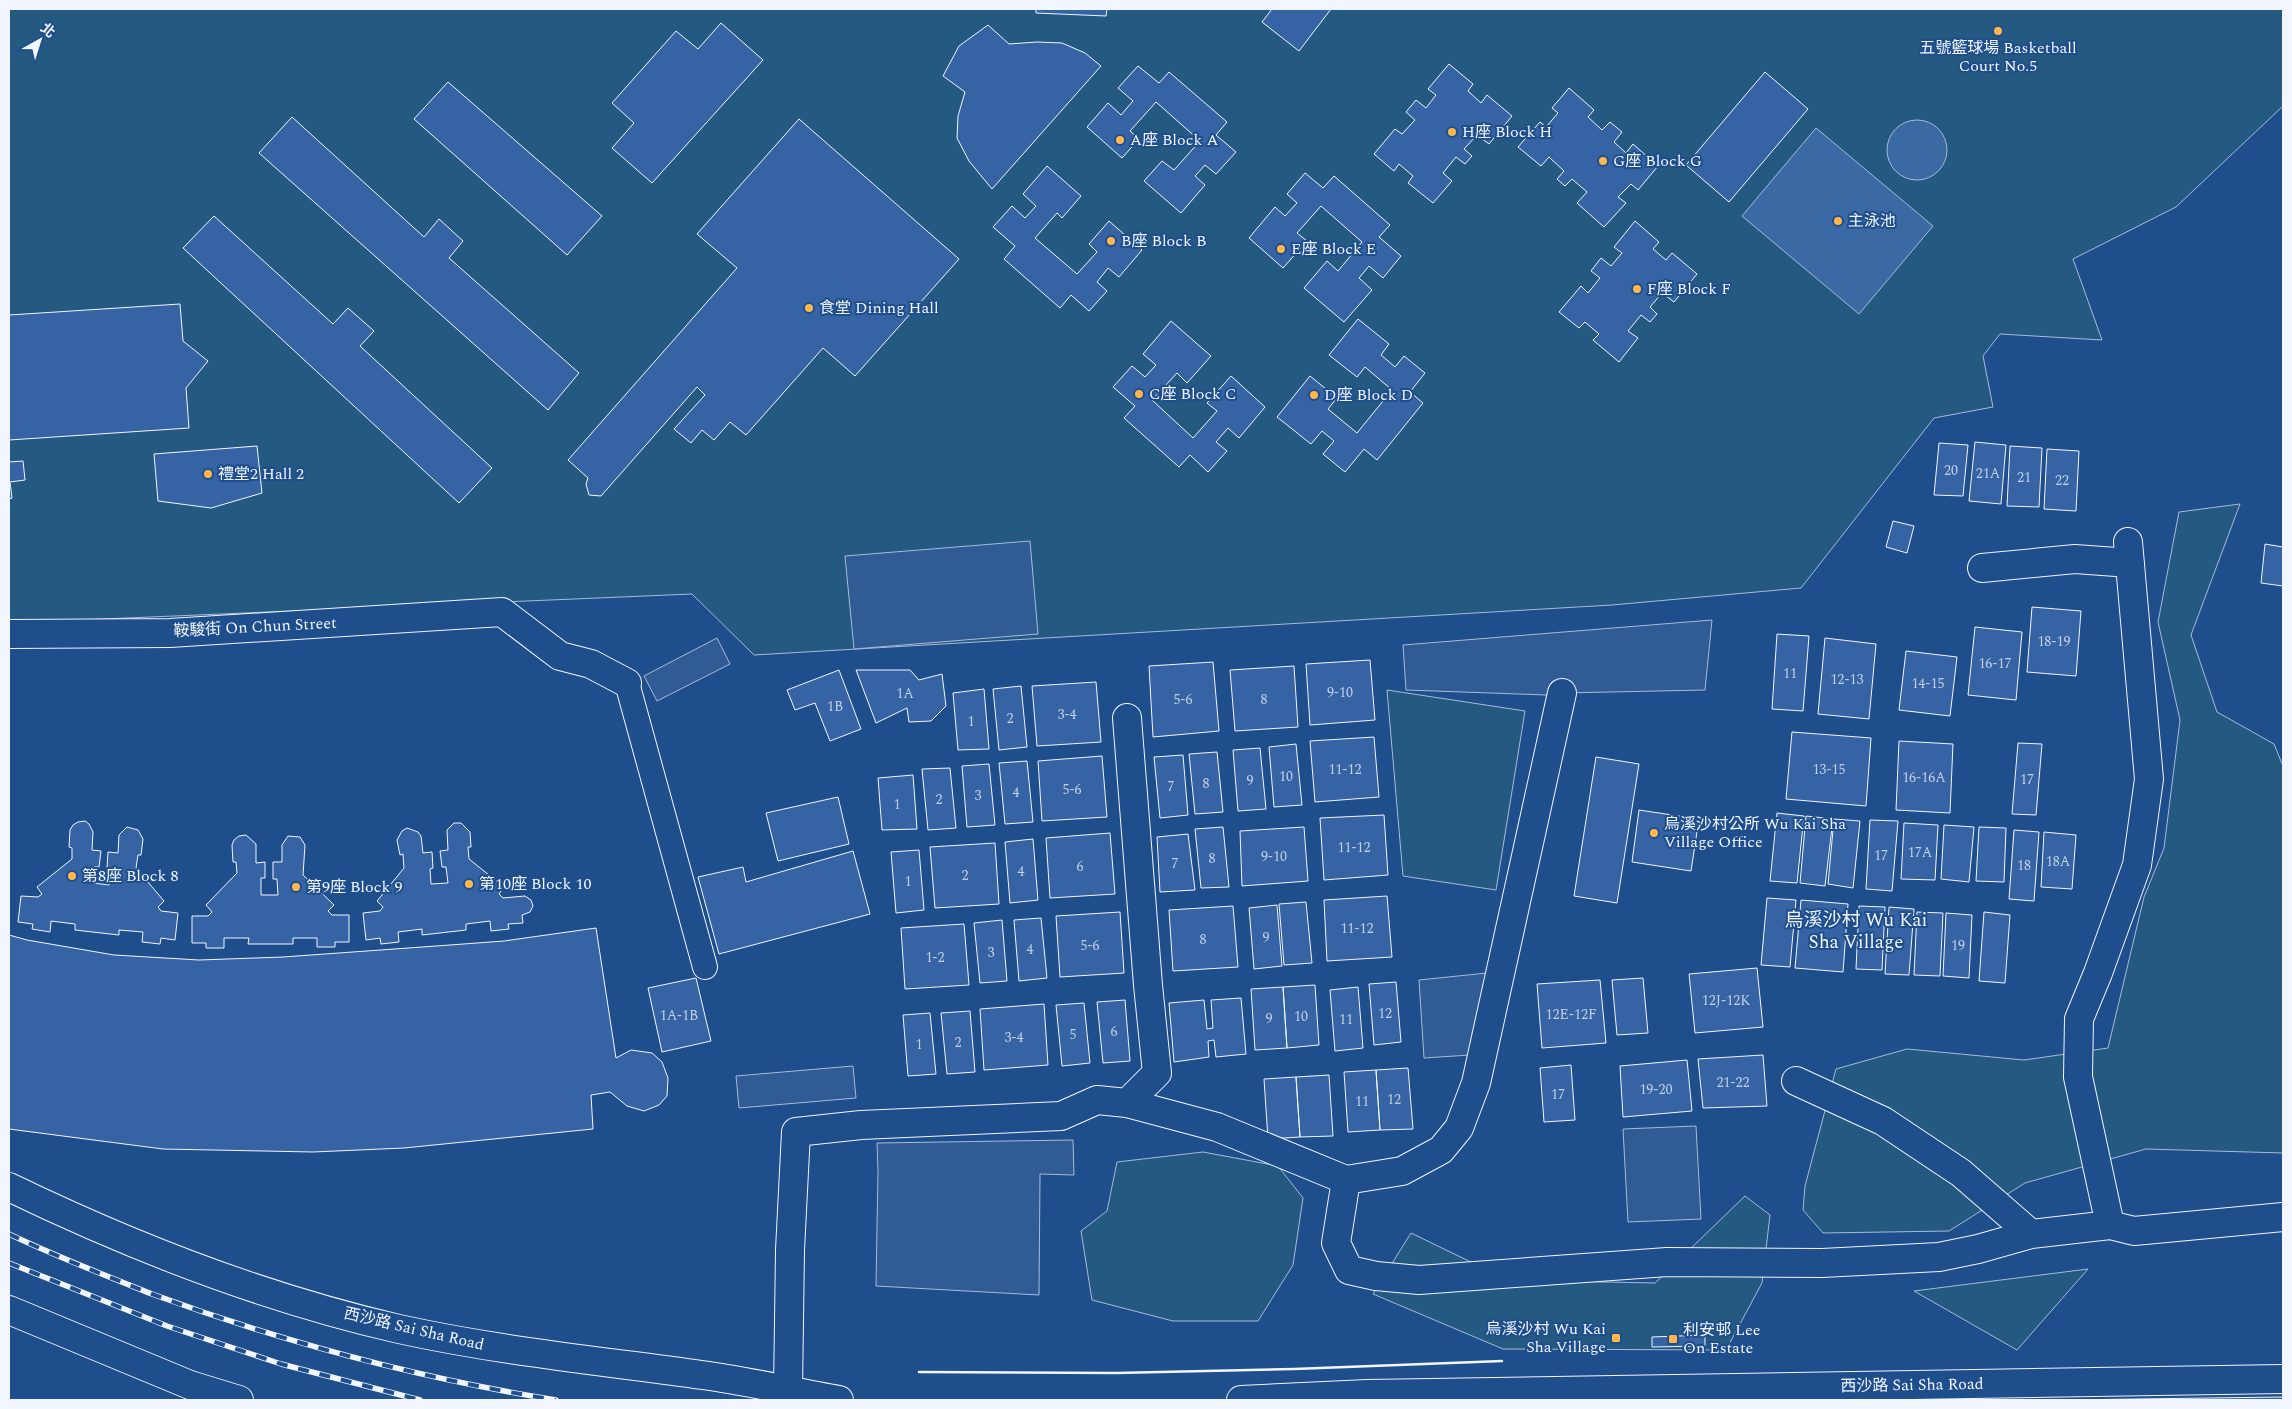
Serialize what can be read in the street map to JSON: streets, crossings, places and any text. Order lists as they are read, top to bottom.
{
  "streets": {
    "street": ["鞍駿街 On Chun Street", "西沙路 Sai Sha Road"]
  },
  "districts": ["烏溪沙村 Wu Kai Sha Village"],
  "places": {
    "other": [
      "五號籃球場 Basketball Court No.5",
      "H座 Block H",
      "A座 Block A",
      "G座 Block G",
      "主泳池",
      "B座 Block B",
      "E座 Block E",
      "F座 Block F",
      "食堂 Dining Hall",
      "C座 Block C",
      "D座 Block D",
      "禮堂2 Hall 2",
      "烏溪沙村公所 Wu Kai Sha Village Office",
      "第8座 Block 8",
      "第10座 Block 10",
      "第9座 Block 9"
    ],
    "transit": ["烏溪沙村 Wu Kai Sha Village", "利安邨 Lee On Estate"]
  },
  "house_numbers": [
    "20",
    "21A",
    "21",
    "22",
    "18-19",
    "16-17",
    "11",
    "12-13",
    "14-15",
    "9-10",
    "1A",
    "5-6",
    "8",
    "1B",
    "3-4",
    "2",
    "1",
    "11-12",
    "13-15",
    "10",
    "16-16A",
    "17",
    "9",
    "8",
    "7",
    "5-6",
    "4",
    "3",
    "2",
    "1",
    "11-12",
    "17A",
    "17",
    "9-10",
    "8",
    "18A",
    "7",
    "18",
    "6",
    "4",
    "2",
    "1",
    "11-12",
    "9",
    "8",
    "5-6",
    "19",
    "4",
    "3",
    "1-2",
    "12J-12K",
    "12",
    "12E-12F",
    "1A-1B",
    "10",
    "9",
    "11",
    "6",
    "5",
    "3-4",
    "2",
    "1",
    "21-22",
    "19-20",
    "17",
    "12",
    "11"
  ],
  "north": "top right"
}
